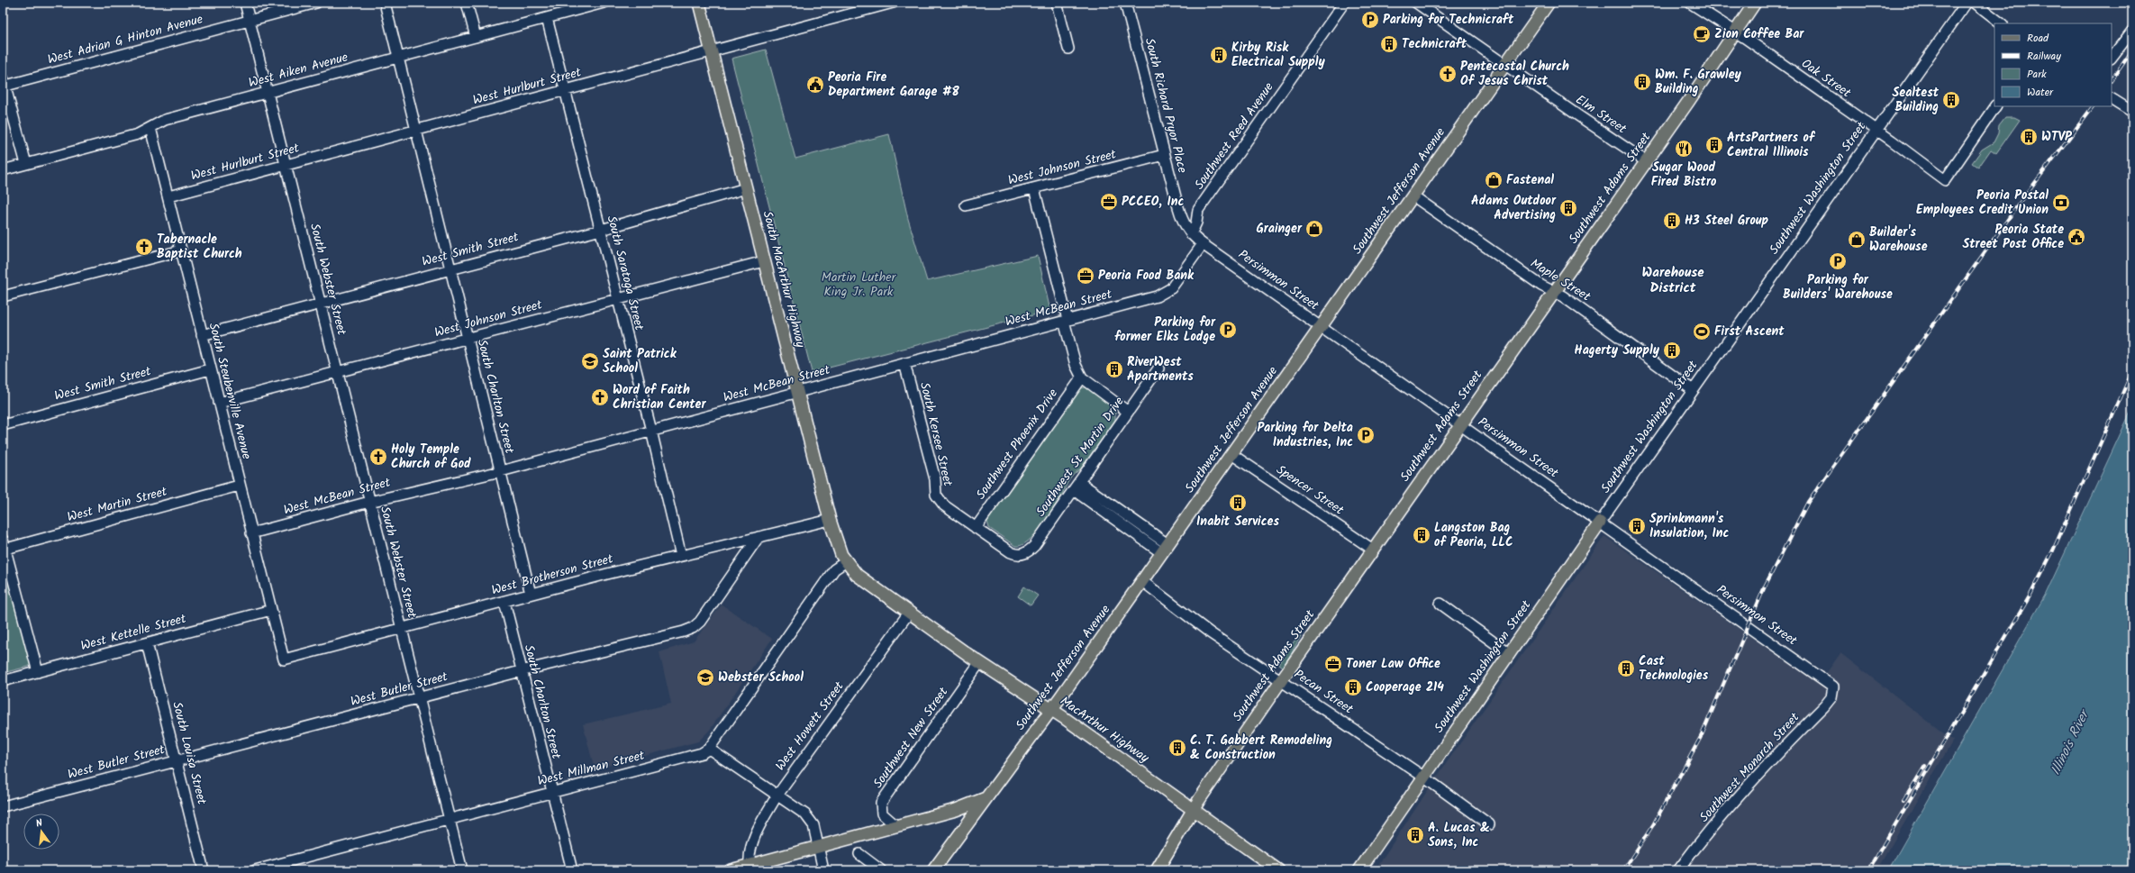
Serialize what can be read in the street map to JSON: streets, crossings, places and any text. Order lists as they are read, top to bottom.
{
  "streets": {
    "main road": [
      "Southwest Adams Street",
      "Southwest Washington Street",
      "Southwest Jefferson Avenue",
      "South MacArthur Highway",
      "MacArthur Highway"
    ],
    "street": [
      "West Adrian G Hinton Avenue",
      "West Aiken Avenue",
      "Oak Street",
      "West Hurlburt Street",
      "South Richard Pryor Place",
      "Elm Street",
      "Southwest Reed Avenue",
      "West Johnson Street",
      "West Smith Street",
      "South Saratoga Street",
      "South Webster Street",
      "Persimmon Street",
      "Maple Street",
      "West McBean Street",
      "South Steubenville Avenue",
      "South Charlton Street",
      "South Kersee Street",
      "Southwest Phoenix Drive",
      "Southwest St Martin Drive",
      "Spencer Street",
      "West Martin Street",
      "West Brotherson Street",
      "West Kettelle Street",
      "West Butler Street",
      "Pecan Street",
      "West Howett Street",
      "Southwest New Street",
      "South Louisa Street",
      "Southwest Monarch Street",
      "West Millman Street"
    ]
  },
  "crossings": [
    ["West Adrian G Hinton Avenue", "South Webster Street"],
    ["West Aiken Avenue", "South Saratoga Street"],
    ["West Aiken Avenue", "South Webster Street"],
    ["West Aiken Avenue", "South Steubenville Avenue"],
    ["West Aiken Avenue", "South Charlton Street"],
    ["Oak Street", "Southwest Adams Street"],
    ["Oak Street", "Southwest Washington Street"],
    ["West Hurlburt Street", "South Saratoga Street"],
    ["West Hurlburt Street", "South Webster Street"],
    ["West Hurlburt Street", "South MacArthur Highway"],
    ["West Hurlburt Street", "South Steubenville Avenue"],
    ["West Hurlburt Street", "South Charlton Street"],
    ["South Richard Pryor Place", "Southwest Reed Avenue"],
    ["South Richard Pryor Place", "West Johnson Street"],
    ["South Richard Pryor Place", "Persimmon Street"],
    ["Elm Street", "Southwest Adams Street"],
    ["Elm Street", "Southwest Jefferson Avenue"],
    ["Southwest Reed Avenue", "Persimmon Street"],
    ["West Johnson Street", "South Saratoga Street"],
    ["West Johnson Street", "South Webster Street"],
    ["West Johnson Street", "South MacArthur Highway"],
    ["West Johnson Street", "South Steubenville Avenue"],
    ["West Johnson Street", "South Charlton Street"],
    ["Southwest Adams Street", "Persimmon Street"],
    ["Southwest Adams Street", "Maple Street"],
    ["Southwest Adams Street", "Spencer Street"],
    ["Southwest Adams Street", "Pecan Street"],
    ["Southwest Adams Street", "MacArthur Highway"],
    ["Southwest Washington Street", "Persimmon Street"],
    ["Southwest Washington Street", "Maple Street"],
    ["Southwest Washington Street", "Pecan Street"],
    ["Southwest Jefferson Avenue", "Persimmon Street"],
    ["Southwest Jefferson Avenue", "Maple Street"],
    ["Southwest Jefferson Avenue", "Spencer Street"],
    ["Southwest Jefferson Avenue", "Pecan Street"],
    ["Southwest Jefferson Avenue", "MacArthur Highway"],
    ["West Smith Street", "South Saratoga Street"],
    ["West Smith Street", "South Webster Street"],
    ["West Smith Street", "South MacArthur Highway"],
    ["West Smith Street", "South Steubenville Avenue"],
    ["West Smith Street", "South Charlton Street"],
    ["South Saratoga Street", "West McBean Street"],
    ["South Saratoga Street", "West Brotherson Street"],
    ["South Webster Street", "West McBean Street"],
    ["South Webster Street", "West Brotherson Street"],
    ["South Webster Street", "West Butler Street"],
    ["South Webster Street", "West Millman Street"],
    ["South MacArthur Highway", "West McBean Street"],
    ["South MacArthur Highway", "West Brotherson Street"],
    ["South MacArthur Highway", "MacArthur Highway"],
    ["Persimmon Street", "West McBean Street"],
    ["Persimmon Street", "Southwest Monarch Street"],
    ["West McBean Street", "South Steubenville Avenue"],
    ["West McBean Street", "South Charlton Street"],
    ["West McBean Street", "South Kersee Street"],
    ["South Steubenville Avenue", "West Martin Street"],
    ["South Steubenville Avenue", "West Brotherson Street"],
    ["South Steubenville Avenue", "West Kettelle Street"],
    ["South Charlton Street", "West Brotherson Street"],
    ["South Charlton Street", "West Butler Street"],
    ["South Charlton Street", "West Millman Street"],
    ["South Kersee Street", "Southwest Phoenix Drive"],
    ["South Kersee Street", "Southwest St Martin Drive"],
    ["West Brotherson Street", "West Butler Street"],
    ["West Kettelle Street", "South Louisa Street"],
    ["West Butler Street", "South Louisa Street"],
    ["West Howett Street", "MacArthur Highway"],
    ["MacArthur Highway", "Southwest New Street"]
  ],
  "districts": ["Warehouse District"],
  "water": ["Illinois River"],
  "parks": ["Martin Luther King Jr. Park"],
  "places": {
    "parking": [
      "Parking for Technicraft",
      "Parking for Builders' Warehouse",
      "Parking for former Elks Lodge",
      "Parking for Delta Industries, Inc"
    ],
    "cafe": ["Zion Coffee Bar"],
    "building": [
      "Technicraft",
      "Kirby Risk Electrical Supply",
      "Wm. F. Grawley Building",
      "Sealtest Building",
      "WTVP",
      "ArtsPartners of Central Illinois",
      "Adams Outdoor Advertising",
      "H3 Steel Group",
      "Hagerty Supply",
      "RiverWest Apartments",
      "Inabit Services",
      "Sprinkmann's Insulation, Inc",
      "Langston Bag of Peoria, LLC",
      "Cast Technologies",
      "Cooperage 214",
      "C. T. Gabbert Remodeling & Construction",
      "A. Lucas & Sons, Inc"
    ],
    "church": [
      "Pentecostal Church Of Jesus Christ",
      "Tabernacle Baptist Church",
      "Word of Faith Christian Center",
      "Holy Temple Church of God"
    ],
    "public building": ["Peoria Fire Department Garage #8", "Peoria State Street Post Office"],
    "restaurant": ["Sugar Wood Fired Bistro"],
    "shop": ["Fastenal", "Grainger", "Builder's Warehouse"],
    "office": ["PCCEO, Inc", "Peoria Food Bank", "Toner Law Office"],
    "bank": ["Peoria Postal Employees Credit Union"],
    "sports": ["First Ascent"],
    "school or university": ["Saint Patrick School", "Webster School"]
  },
  "legend": [
    "Road",
    "Railway",
    "Park",
    "Water"
  ],
  "north": "top"
}
